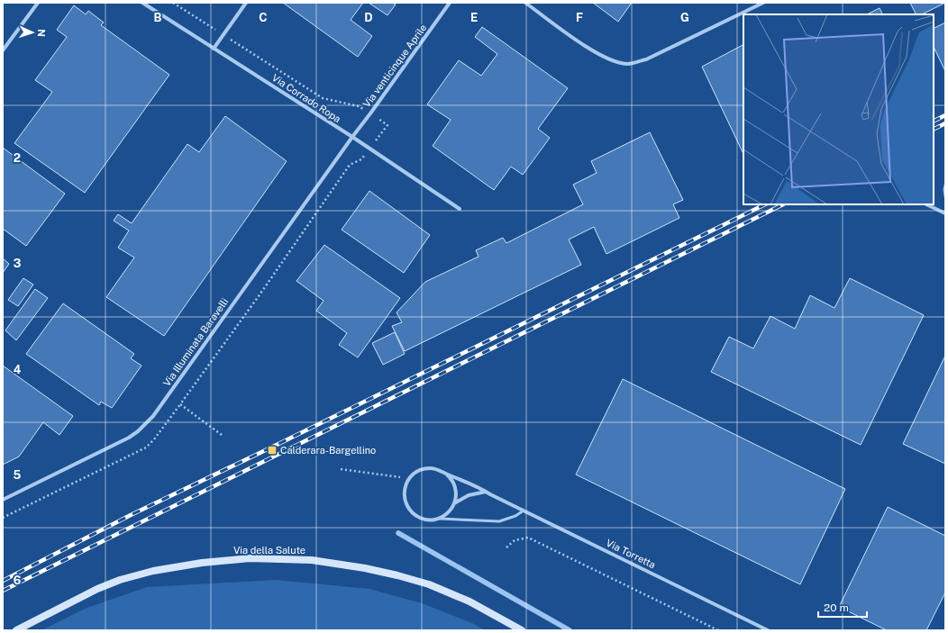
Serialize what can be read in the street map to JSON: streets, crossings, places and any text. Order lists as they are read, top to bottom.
{
  "streets": {
    "street": [
      "Via venticinque Aprile",
      "Via Corrado Ropa",
      "Via Illuminata Baravelli",
      "Via della Salute",
      "Via Torretta"
    ]
  },
  "crossings": [
    ["Via venticinque Aprile", "Via Corrado Ropa"],
    ["Via venticinque Aprile", "Via Illuminata Baravelli"],
    ["Via Corrado Ropa", "Via Illuminata Baravelli"]
  ],
  "places": {
    "transit": ["Calderara-Bargellino"]
  },
  "scale_bar": "20 m",
  "north": "right",
  "grid": {
    "columns": [
      "B",
      "C",
      "D",
      "E",
      "F",
      "G"
    ],
    "rows": [
      "2",
      "3",
      "4",
      "5",
      "6"
    ]
  }
}
